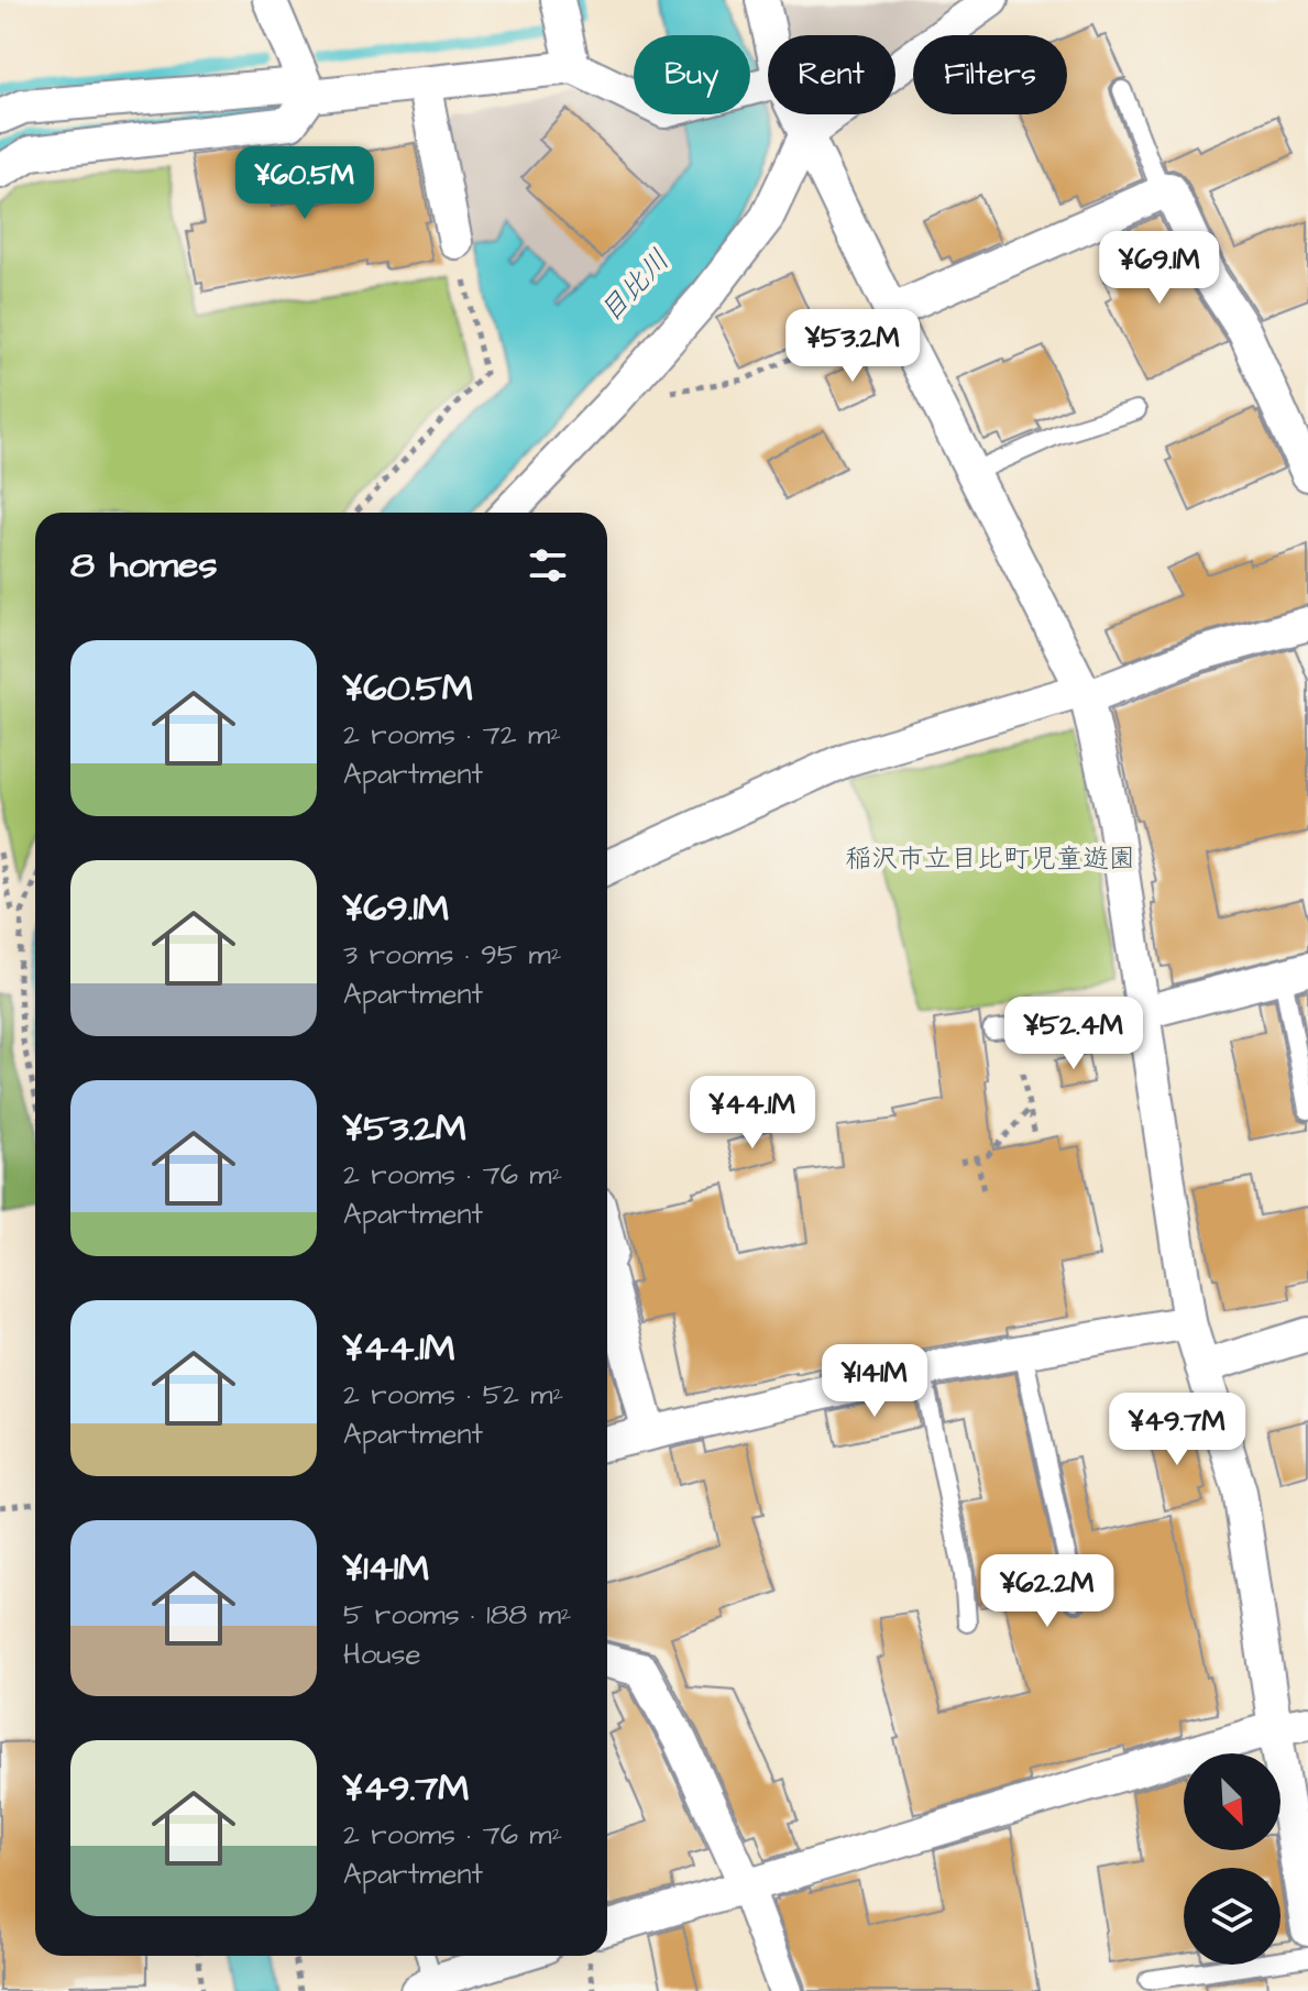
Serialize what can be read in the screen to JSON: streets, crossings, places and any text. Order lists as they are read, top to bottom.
{
  "water": ["目比川"],
  "parks": ["稲沢市立目比町児童遊園"],
  "north": "bottom right",
  "page": {
    "chip": ["Buy", "Rent", "Filters"],
    "price": [
      "¥60.5M",
      "¥69.1M",
      "¥53.2M",
      "¥52.4M",
      "¥44.1M",
      "¥141M",
      "¥49.7M",
      "¥62.2M"
    ],
    "heading": "8 homes",
    "list": [
      {
        "name": "¥60.5M",
        "note": "2 rooms · 72 m² · Apartment"
      },
      {
        "name": "¥69.1M",
        "note": "3 rooms · 95 m² · Apartment"
      },
      {
        "name": "¥53.2M",
        "note": "2 rooms · 76 m² · Apartment"
      },
      {
        "name": "¥44.1M",
        "note": "2 rooms · 52 m² · Apartment"
      },
      {
        "name": "¥141M",
        "note": "5 rooms · 188 m² · House"
      },
      {
        "name": "¥49.7M",
        "note": "2 rooms · 76 m² · Apartment"
      }
    ]
  }
}
